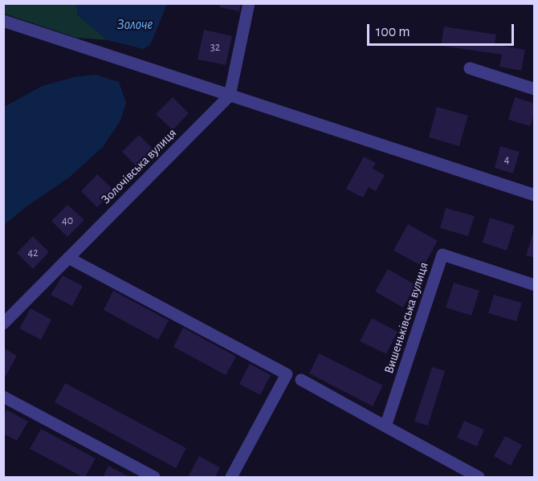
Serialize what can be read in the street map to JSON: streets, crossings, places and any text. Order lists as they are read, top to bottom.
{
  "streets": {
    "street": ["Золочівська вулиця", "Вишеньківська вулиця"]
  },
  "water": ["Золоче"],
  "house_numbers": [
    "32",
    "4",
    "40",
    "42"
  ],
  "scale_bar": "100 m"
}
